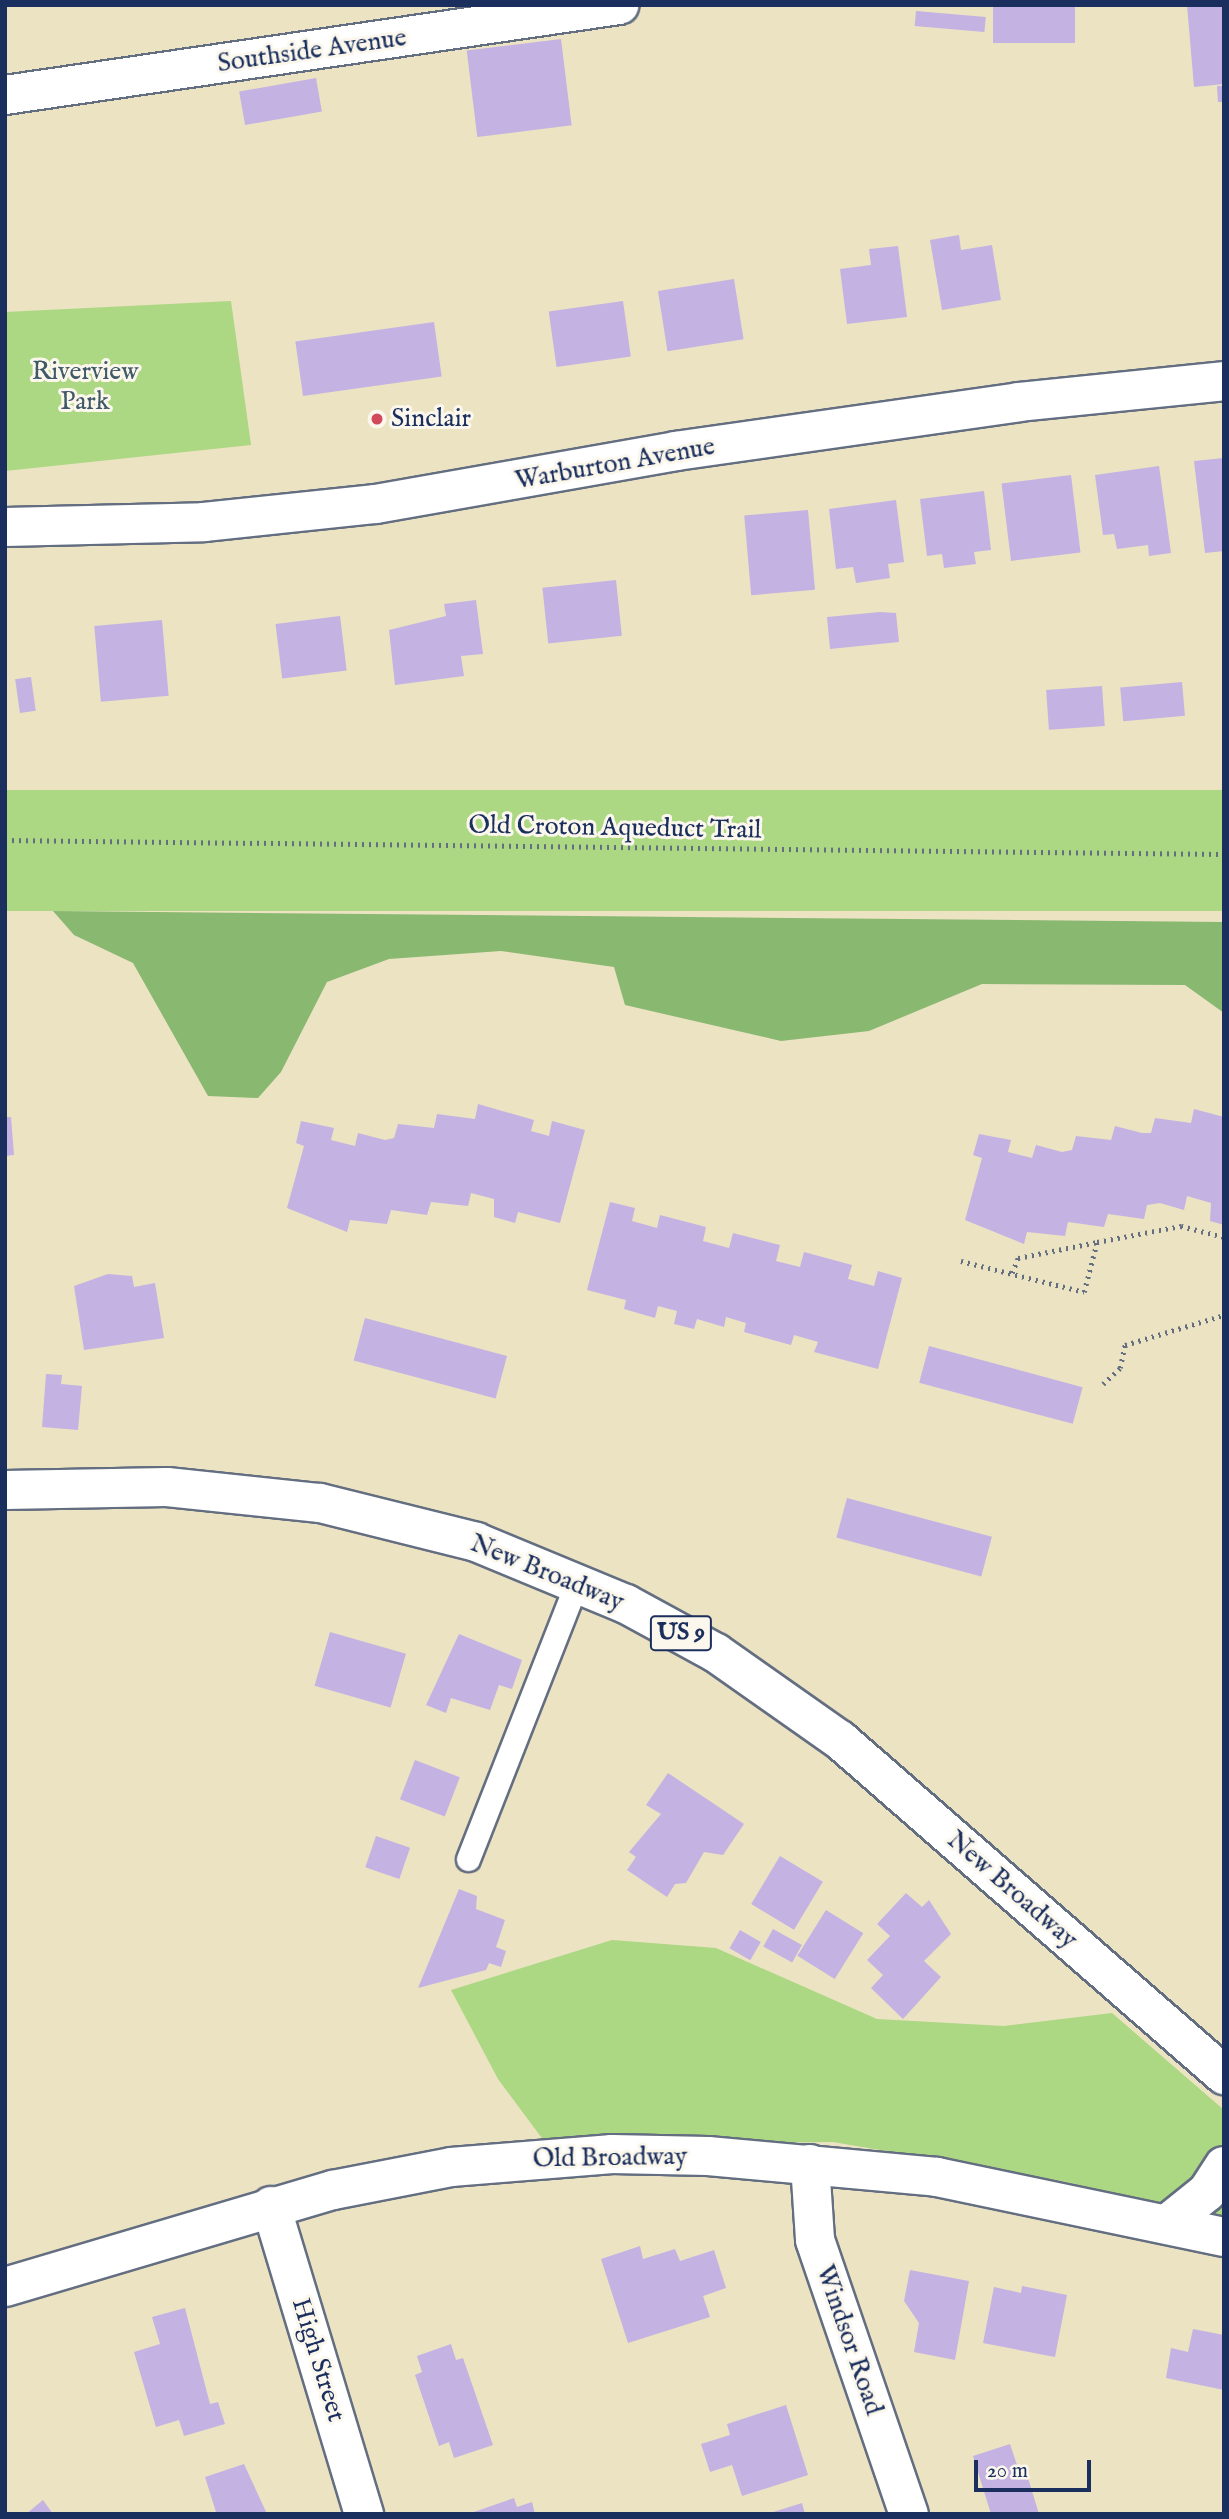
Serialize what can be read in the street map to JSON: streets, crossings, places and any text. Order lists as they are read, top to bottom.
{
  "streets": {
    "main road": [
      "Southside Avenue",
      "Warburton Avenue",
      "New Broadway",
      "US 9",
      "Old Broadway",
      "Windsor Road",
      "High Street"
    ],
    "path": ["Old Croton Aqueduct Trail"]
  },
  "crossings": [
    ["Old Broadway", "Windsor Road"],
    ["Old Broadway", "High Street"]
  ],
  "parks": ["Riverview Park"],
  "places": ["Sinclair"],
  "scale_bar": "20 m"
}
